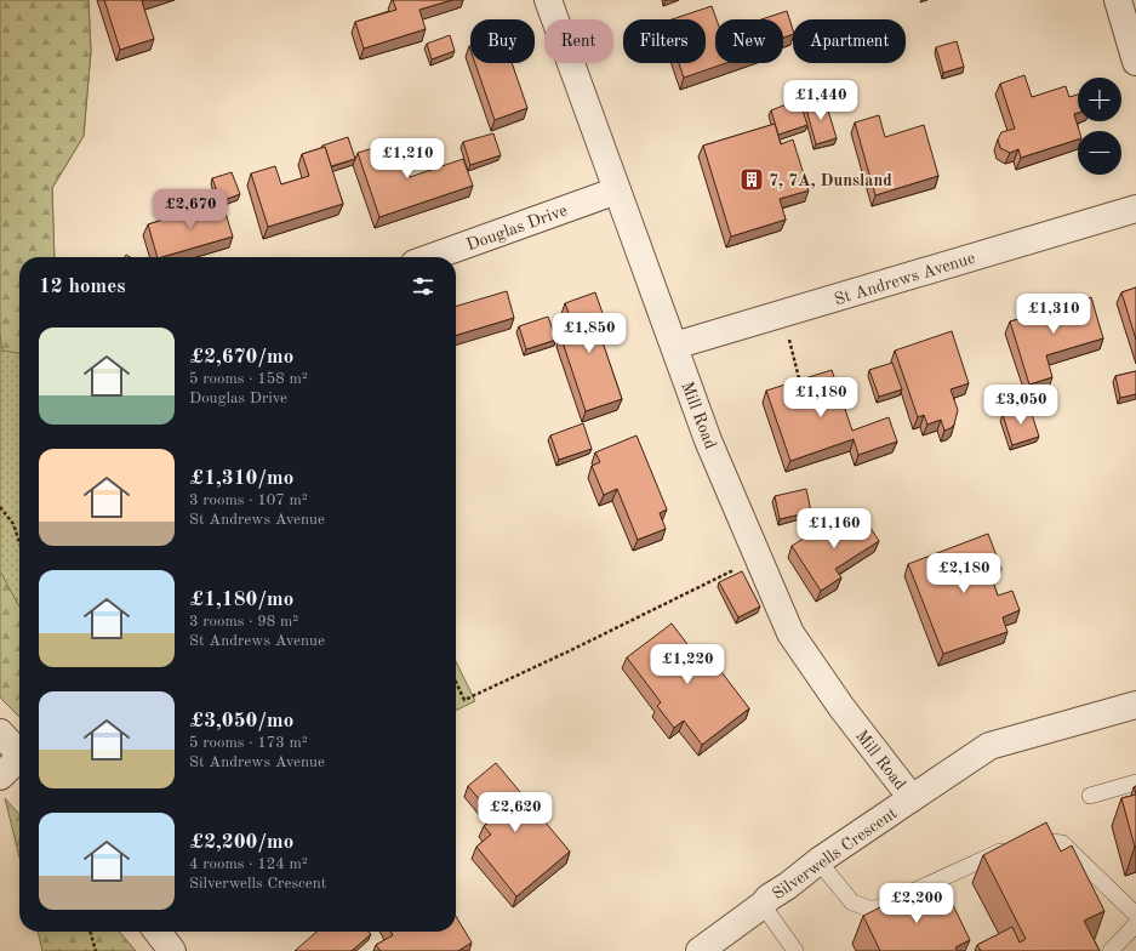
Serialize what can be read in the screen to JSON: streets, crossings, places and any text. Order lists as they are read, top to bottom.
{
  "streets": {
    "street": [
      "Douglas Drive",
      "St Andrews Avenue",
      "Mill Road",
      "Silverwells Crescent"
    ]
  },
  "crossings": [
    ["Douglas Drive", "Mill Road"],
    ["St Andrews Avenue", "Mill Road"],
    ["Mill Road", "Silverwells Crescent"]
  ],
  "places": {
    "building": ["7, 7A, Dunsland"]
  },
  "page": {
    "chip": [
      "Buy",
      "Rent",
      "Filters",
      "New",
      "Apartment"
    ],
    "map_buttons": ["+", "−"],
    "price": [
      "£1,440",
      "£1,210",
      "£2,670",
      "£1,310",
      "£1,850",
      "£1,180",
      "£3,050",
      "£1,160",
      "£2,180",
      "£1,220",
      "£2,620",
      "£2,200"
    ],
    "heading": "12 homes",
    "list": [
      {
        "name": "£2,670/mo",
        "note": "5 rooms · 158 m² · Douglas Drive"
      },
      {
        "name": "£1,310/mo",
        "note": "3 rooms · 107 m² · St Andrews Avenue"
      },
      {
        "name": "£1,180/mo",
        "note": "3 rooms · 98 m² · St Andrews Avenue"
      },
      {
        "name": "£3,050/mo",
        "note": "5 rooms · 173 m² · St Andrews Avenue"
      },
      {
        "name": "£2,200/mo",
        "note": "4 rooms · 124 m² · Silverwells Crescent"
      }
    ]
  }
}
